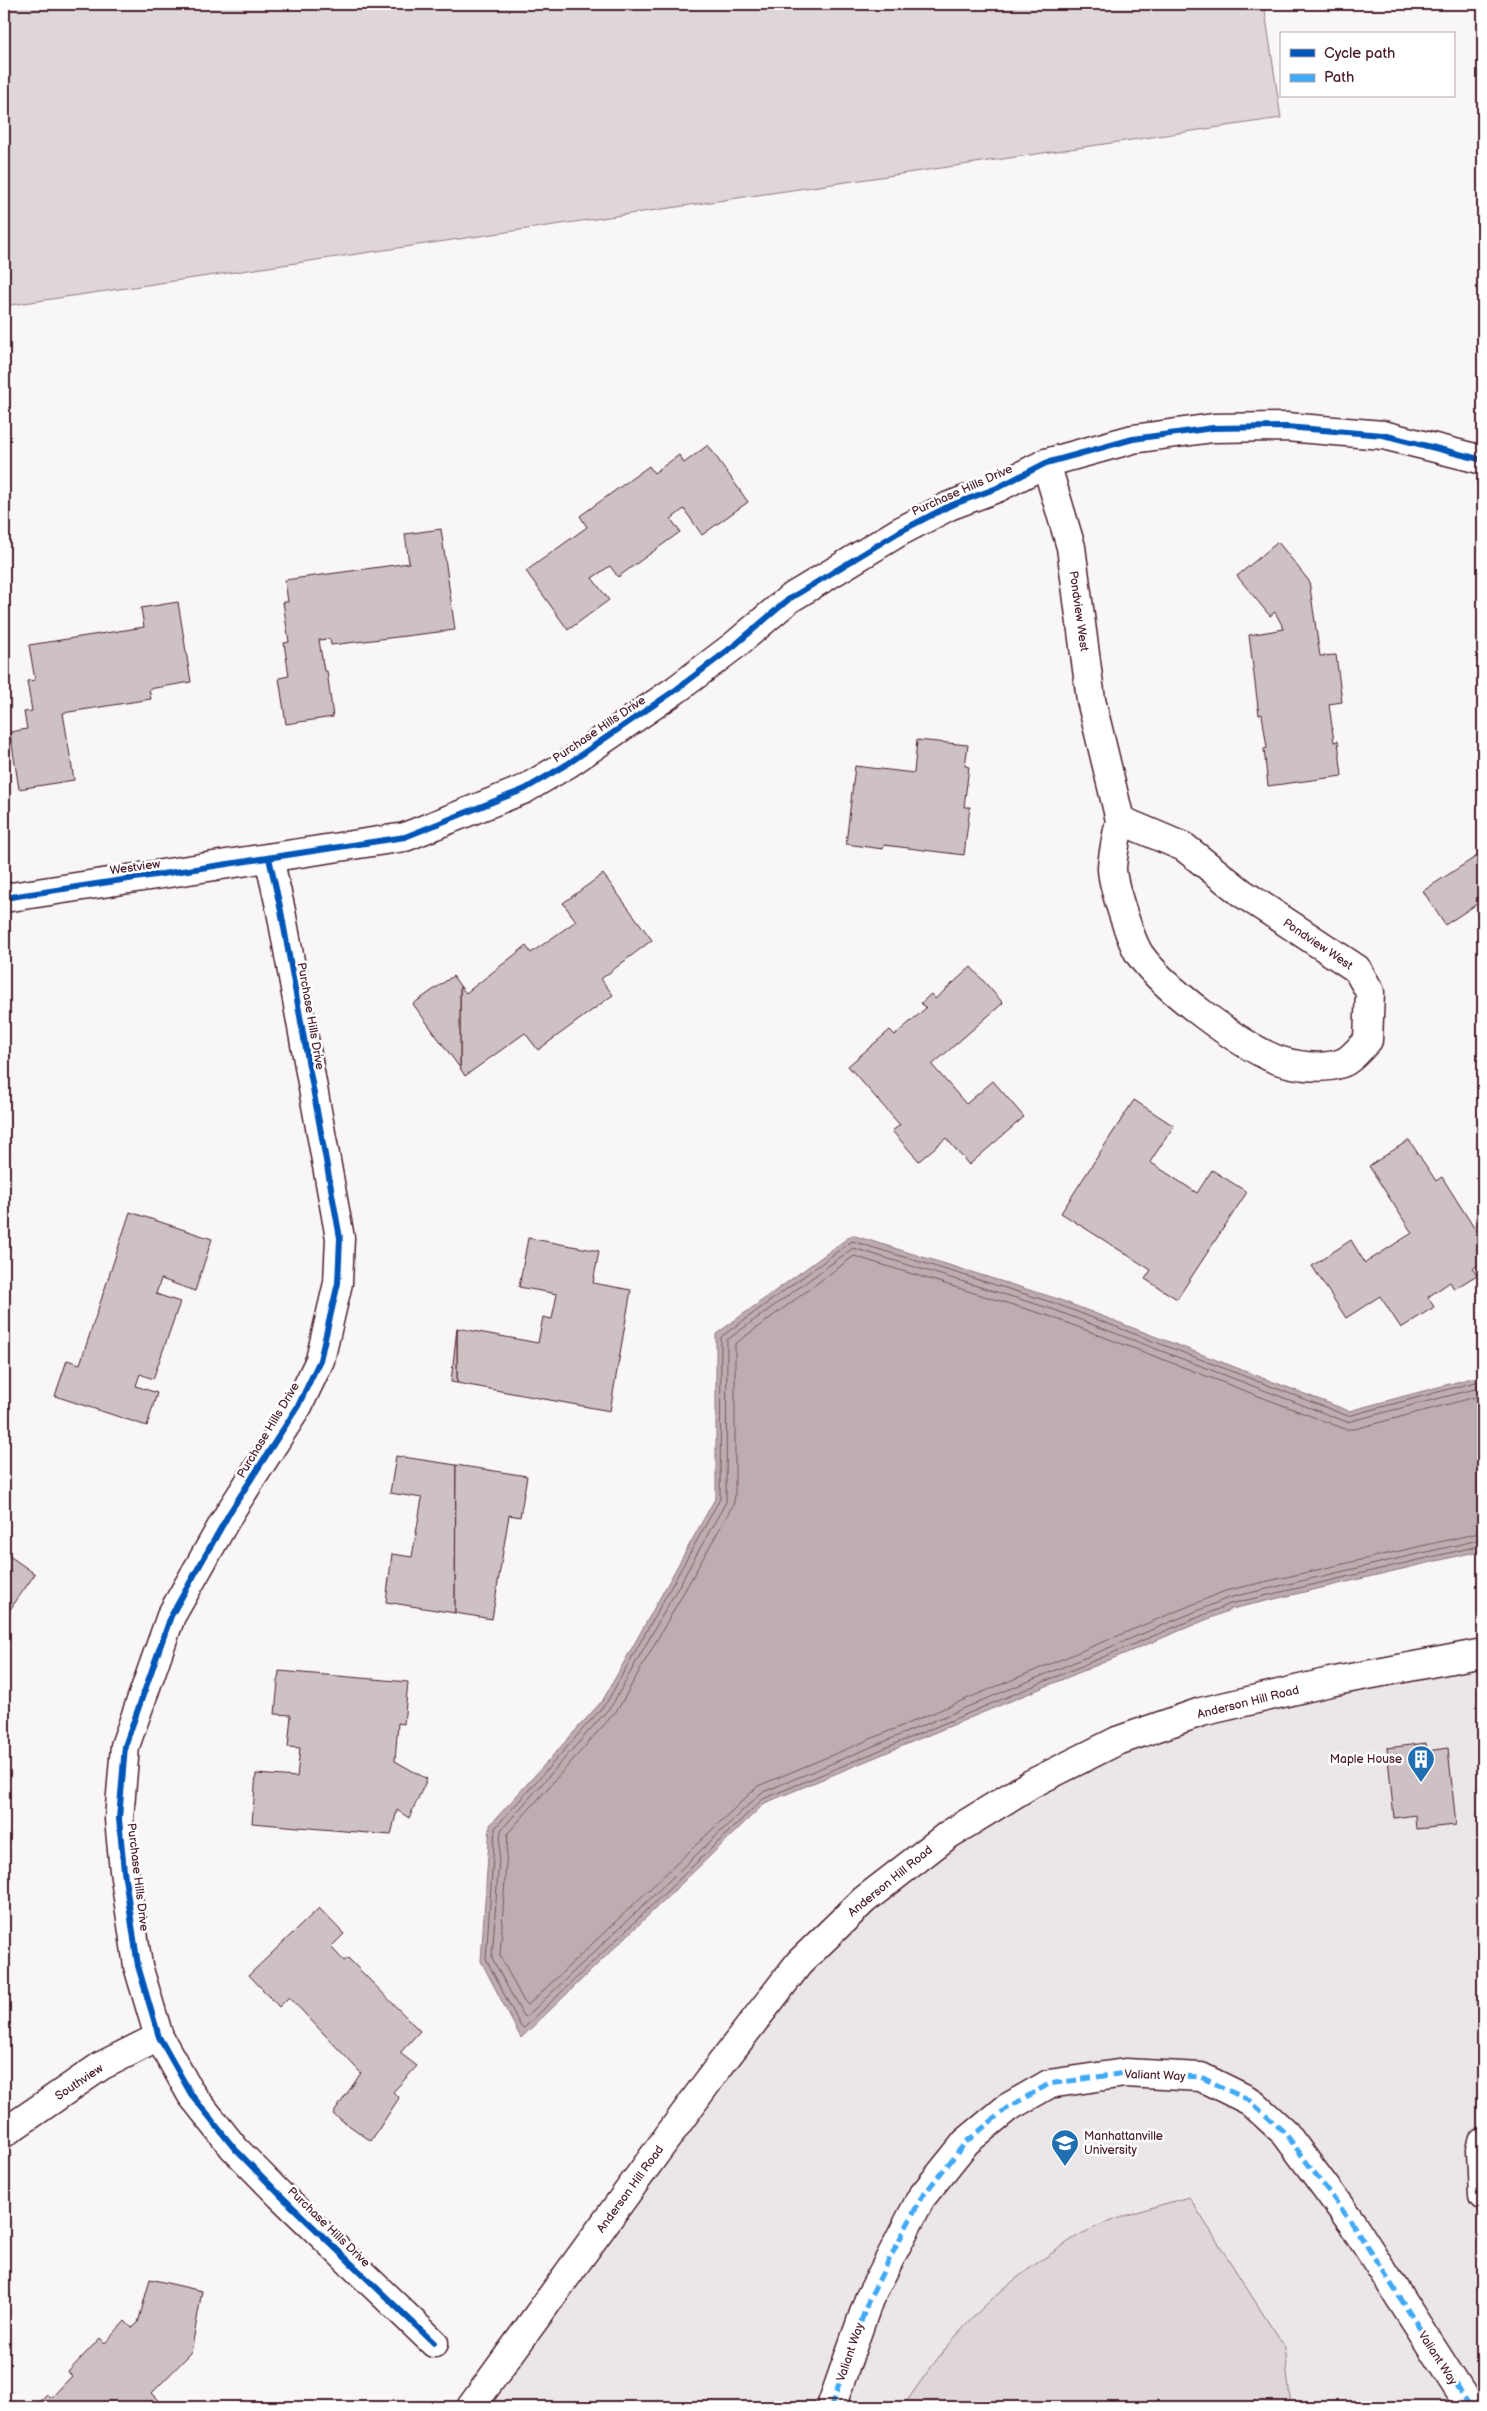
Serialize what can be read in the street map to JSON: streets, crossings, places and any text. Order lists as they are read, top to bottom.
{
  "streets": {
    "street": [
      "Purchase Hills Drive",
      "Pondview West",
      "Westview",
      "Anderson Hill Road",
      "Valiant Way",
      "Southview"
    ]
  },
  "crossings": [
    ["Purchase Hills Drive", "Pondview West"],
    ["Purchase Hills Drive", "Westview"],
    ["Purchase Hills Drive", "Southview"]
  ],
  "places": {
    "building": ["Maple House"],
    "school or university": ["Manhattanville University"]
  },
  "legend": ["Cycle path", "Path"]
}
